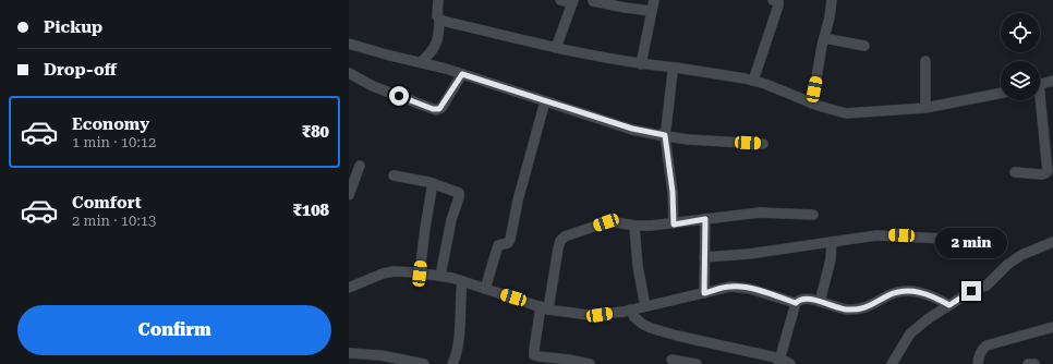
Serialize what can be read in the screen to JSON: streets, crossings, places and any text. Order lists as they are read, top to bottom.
{
  "page": {
    "banner": ["Pickup", "Drop-off"],
    "list": [
      {
        "name": "Economy",
        "note": "1 min · 10:12",
        "value": "₹80"
      },
      {
        "name": "Comfort",
        "note": "2 min · 10:13",
        "value": "₹108"
      }
    ],
    "bubble": "2 min",
    "buttons": "Confirm"
  }
}
